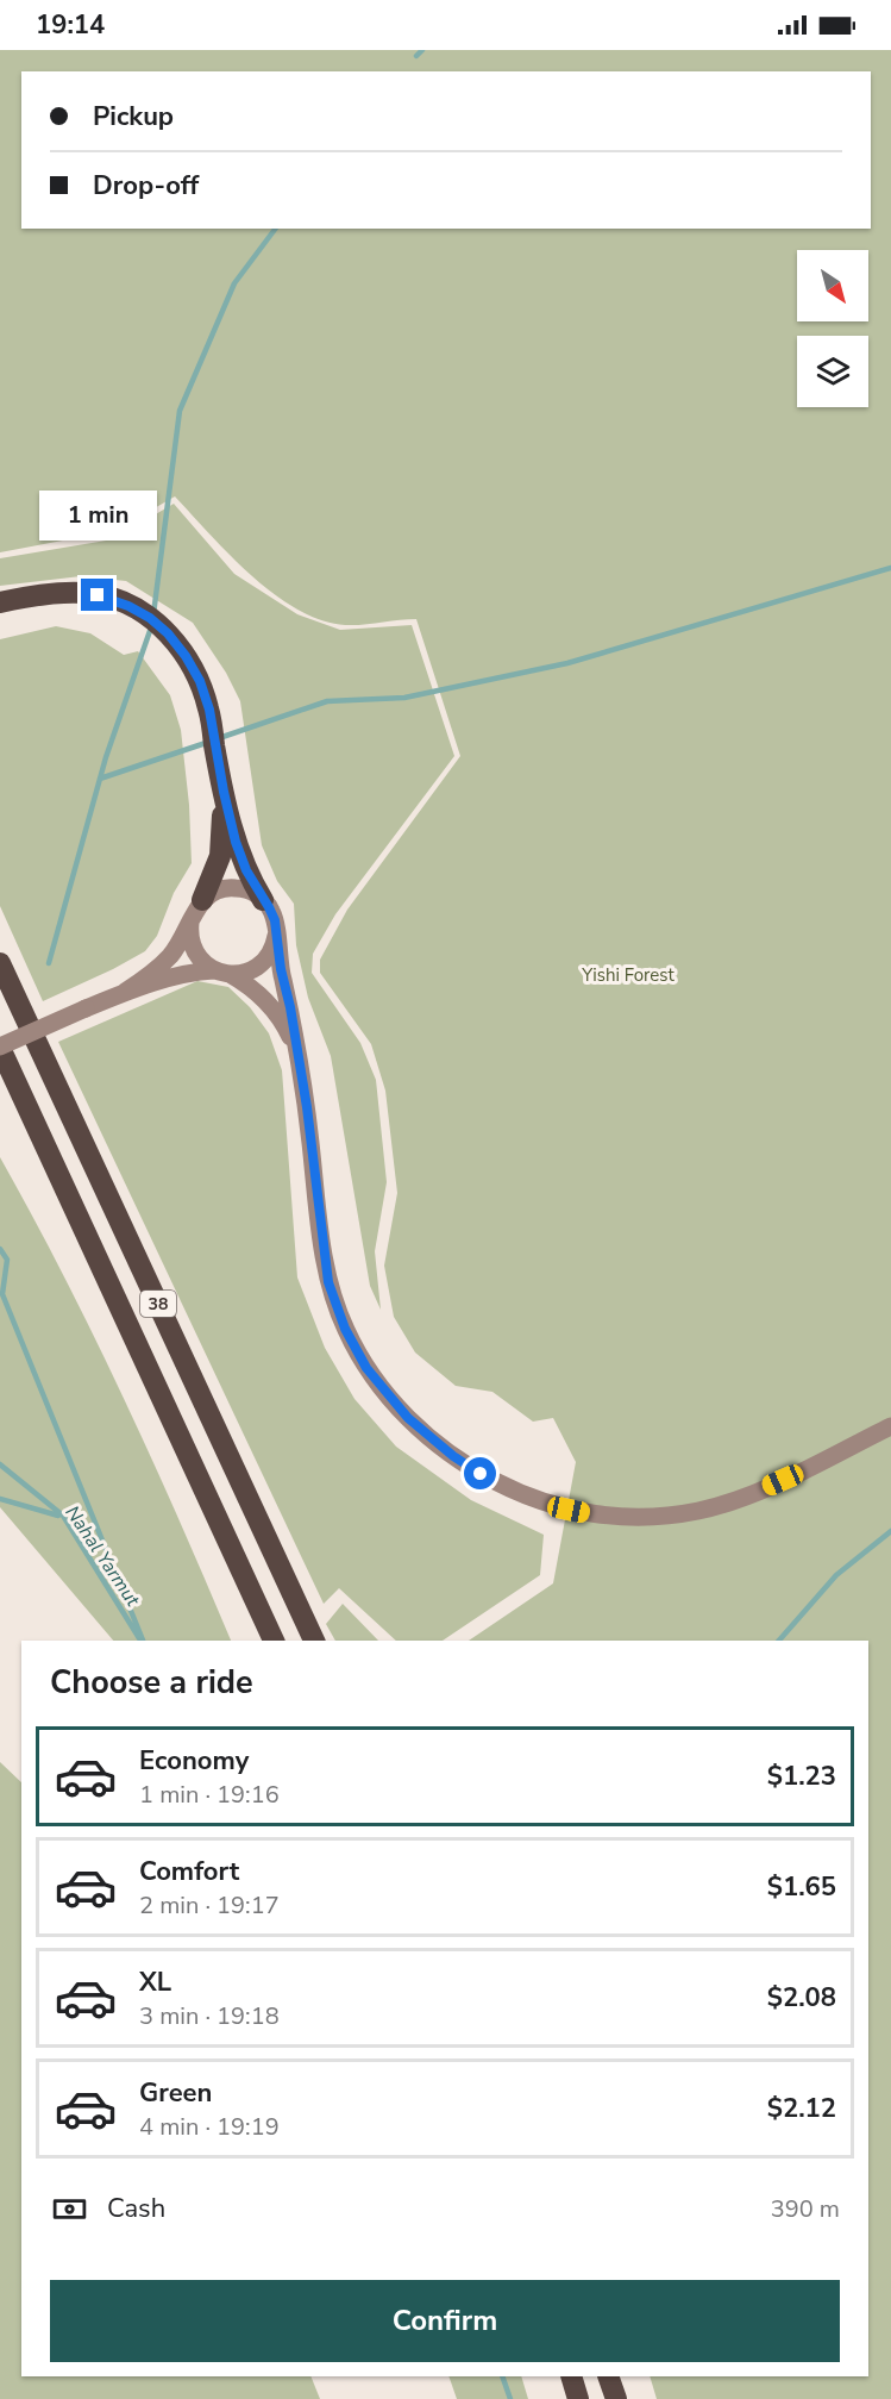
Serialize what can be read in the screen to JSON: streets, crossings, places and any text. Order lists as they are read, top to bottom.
{
  "streets": {
    "highway": ["38"]
  },
  "water": ["Nahal Yarmut"],
  "parks": ["Yishi Forest"],
  "north": "bottom right",
  "page": {
    "status": "19:14",
    "banner": ["Pickup", "Drop-off"],
    "bubble": "1 min",
    "heading": "Choose a ride",
    "list": [
      {
        "name": "Economy",
        "note": "1 min · 19:16",
        "value": "$1.23"
      },
      {
        "name": "Comfort",
        "note": "2 min · 19:17",
        "value": "$1.65"
      },
      {
        "name": "XL",
        "note": "3 min · 19:18",
        "value": "$2.08"
      },
      {
        "name": "Green",
        "note": "4 min · 19:19",
        "value": "$2.12"
      }
    ],
    "pay": ["Cash", "390 m"],
    "buttons": "Confirm"
  }
}
